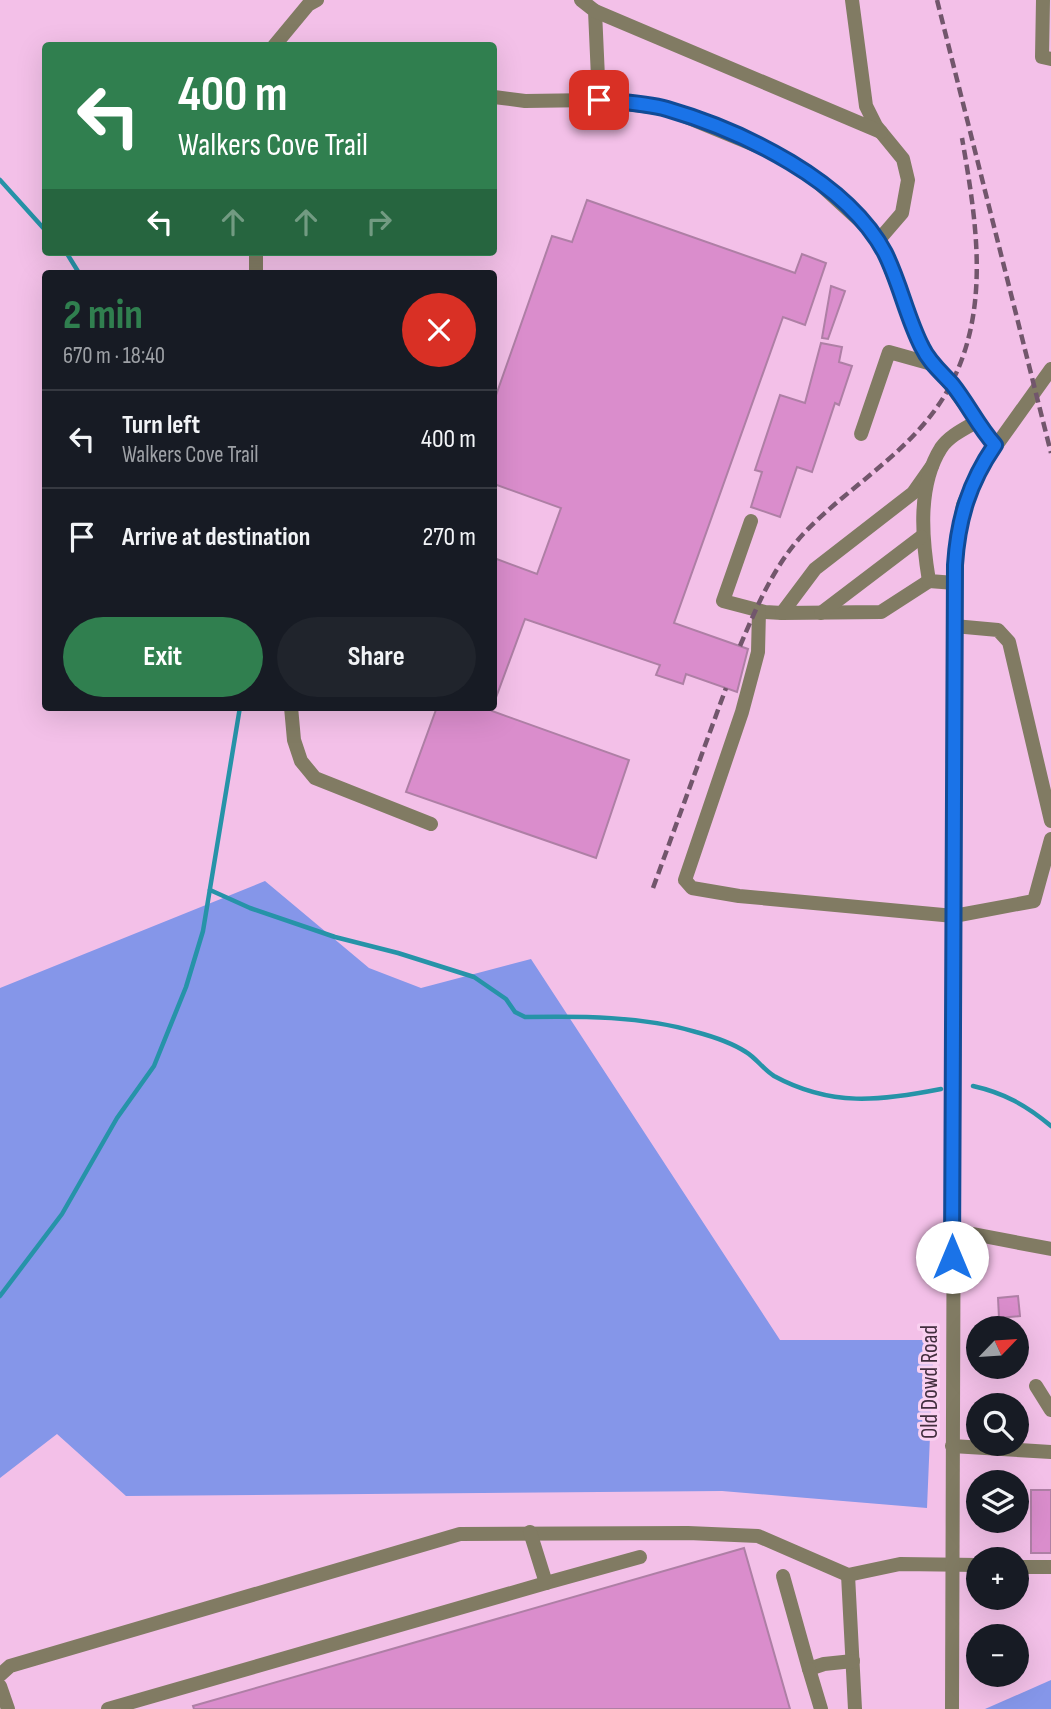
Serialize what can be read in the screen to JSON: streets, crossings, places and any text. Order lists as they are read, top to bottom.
{
  "streets": {
    "street": ["Old Dowd Road"]
  },
  "north": "top right",
  "page": {
    "turn": ["400 m", "Walkers Cove Trail"],
    "heading": ["2 min", "670 m · 18:40"],
    "list": [
      {
        "name": "Turn left",
        "note": "Walkers Cove Trail",
        "value": "400 m"
      },
      {
        "name": "Arrive at destination",
        "value": "270 m"
      }
    ],
    "buttons": ["Exit", "Share"],
    "map_buttons": ["+", "−"]
  }
}
